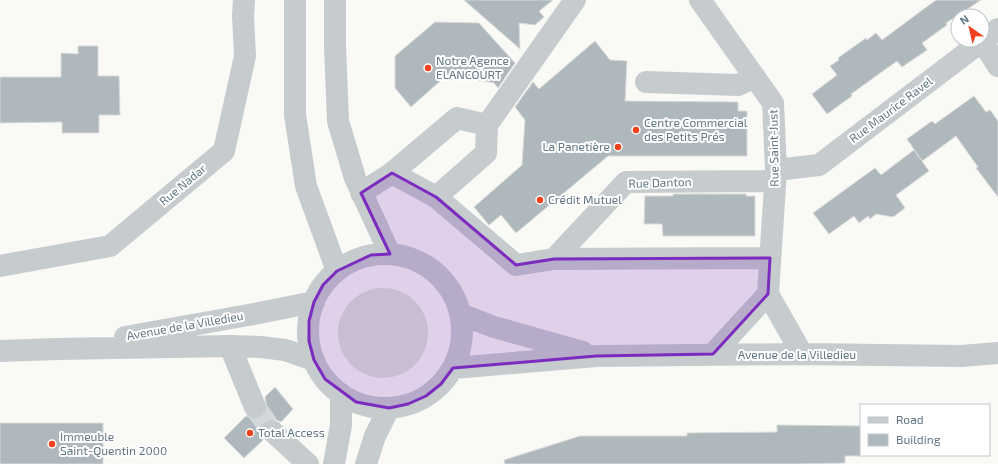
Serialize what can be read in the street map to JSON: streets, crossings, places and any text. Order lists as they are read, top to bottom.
{
  "streets": {
    "street": [
      "Rue Maurice Ravel",
      "Rue Saint-Just",
      "Rue Danton",
      "Rue Nadar",
      "Avenue de la Villedieu"
    ]
  },
  "crossings": [
    ["Rue Maurice Ravel", "Rue Saint-Just"],
    ["Rue Maurice Ravel", "Rue Danton"],
    ["Rue Saint-Just", "Rue Danton"]
  ],
  "places": [
    "Notre Agence ELANCOURT",
    "Centre Commercial des Petits Prés",
    "La Panetière",
    "Crédit Mutuel",
    "Total Access",
    "Immeuble Saint-Quentin 2000"
  ],
  "legend": ["Road", "Building"],
  "north": "top left"
}
